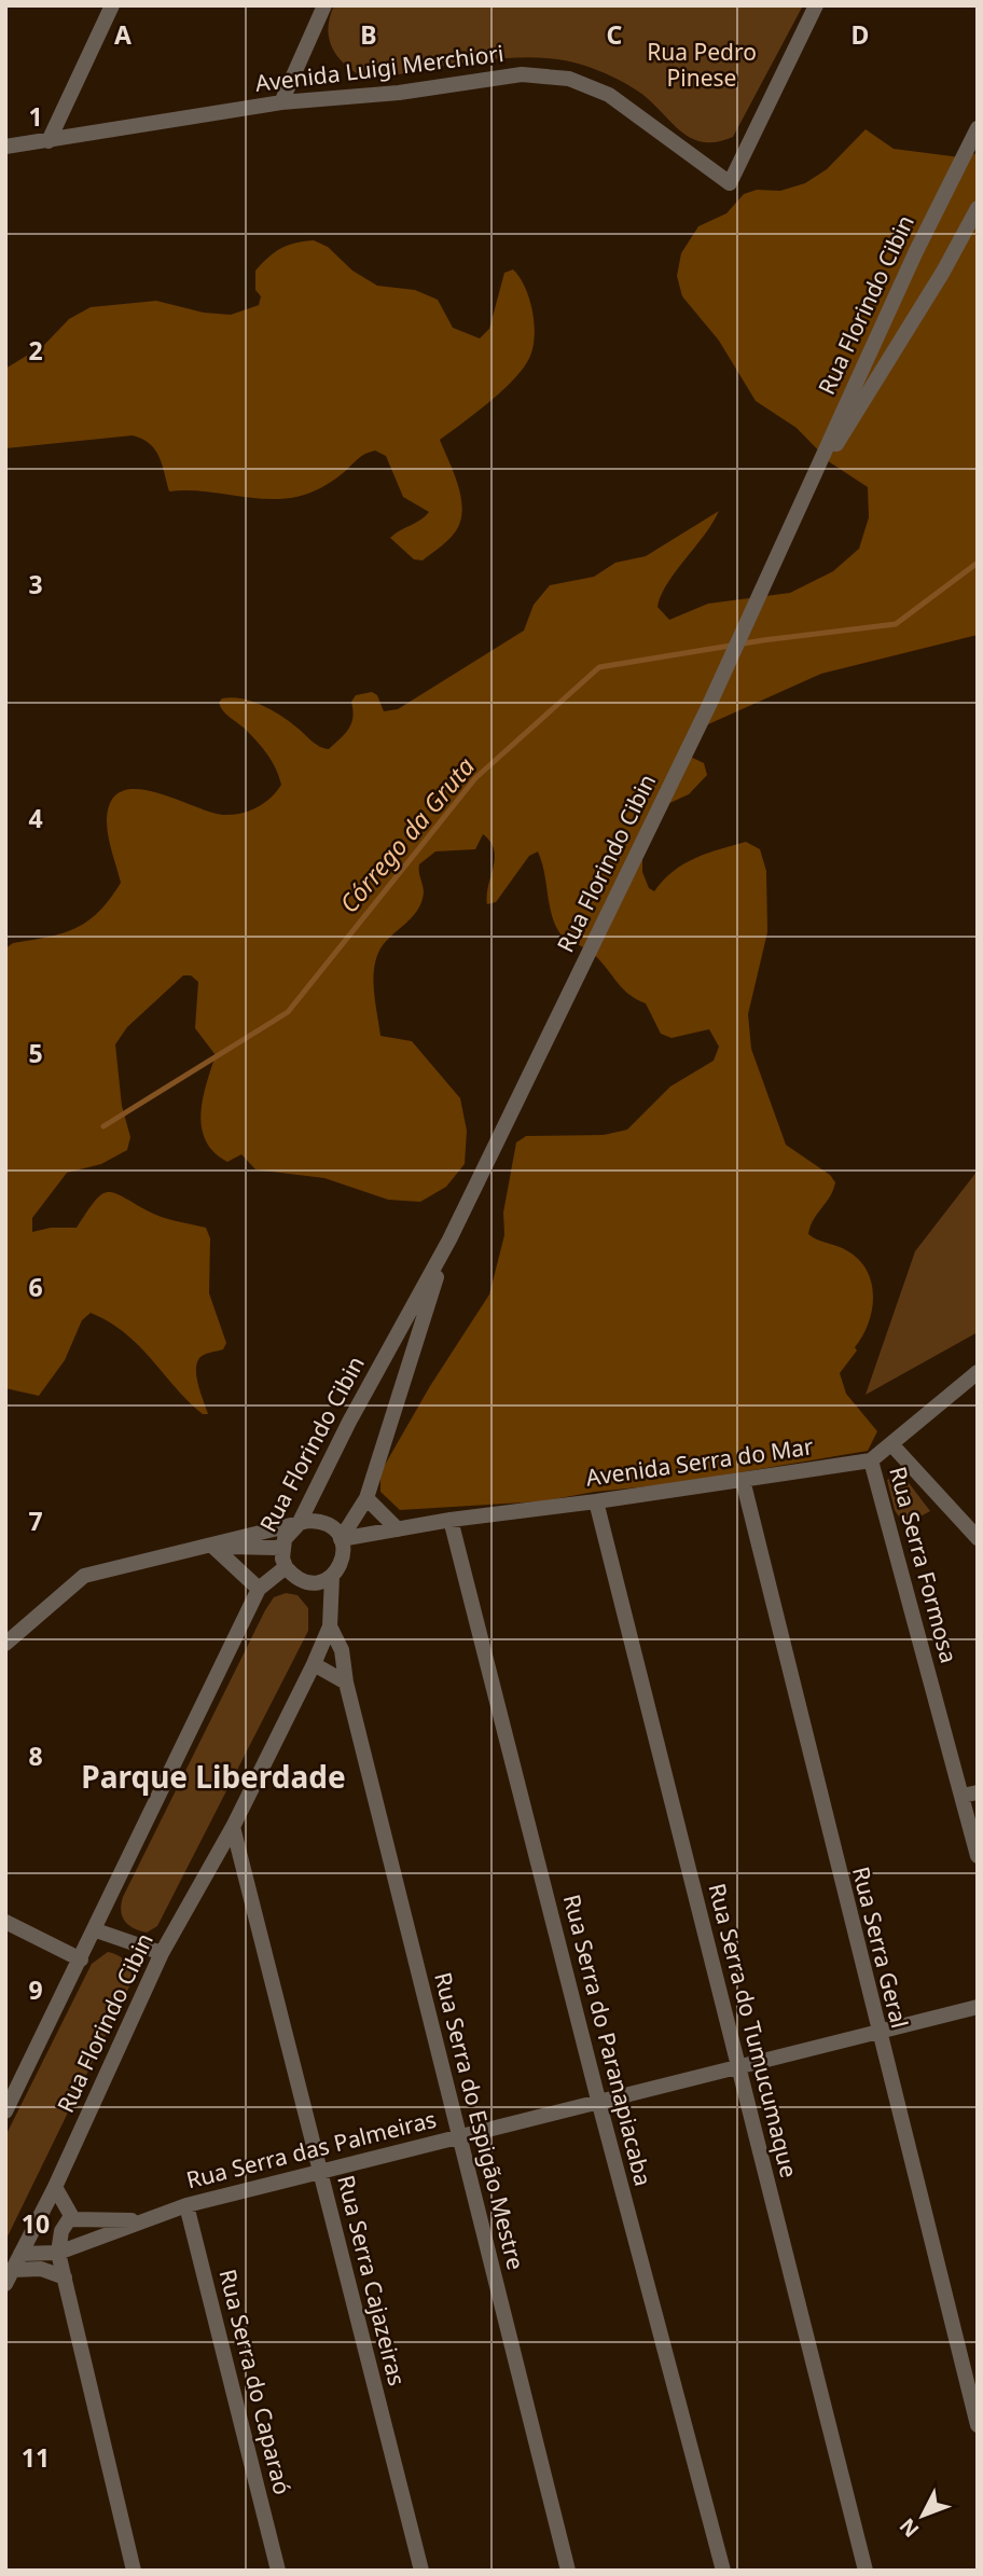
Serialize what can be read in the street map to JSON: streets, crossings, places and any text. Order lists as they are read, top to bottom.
{
  "streets": {
    "street": [
      "Avenida Luigi Merchiori",
      "Rua Florindo Cibin",
      "Avenida Serra do Mar",
      "Rua Serra Formosa",
      "Rua Serra Geral",
      "Rua Serra do Tumucumaque",
      "Rua Serra do Paranapiacaba",
      "Rua Serra do Espigão Mestre",
      "Rua Serra das Palmeiras",
      "Rua Serra Cajazeiras",
      "Rua Serra do Caparaó"
    ]
  },
  "crossings": [
    ["Rua Florindo Cibin", "Avenida Serra do Mar"],
    ["Rua Florindo Cibin", "Rua Serra do Espigão Mestre"],
    ["Rua Florindo Cibin", "Rua Serra das Palmeiras"],
    ["Rua Florindo Cibin", "Rua Serra Cajazeiras"],
    ["Avenida Serra do Mar", "Rua Serra Formosa"],
    ["Avenida Serra do Mar", "Rua Serra Geral"],
    ["Avenida Serra do Mar", "Rua Serra do Tumucumaque"],
    ["Avenida Serra do Mar", "Rua Serra do Paranapiacaba"],
    ["Rua Serra Geral", "Rua Serra das Palmeiras"],
    ["Rua Serra do Tumucumaque", "Rua Serra das Palmeiras"],
    ["Rua Serra do Paranapiacaba", "Rua Serra das Palmeiras"],
    ["Rua Serra do Espigão Mestre", "Rua Serra das Palmeiras"],
    ["Rua Serra das Palmeiras", "Rua Serra Cajazeiras"],
    ["Rua Serra das Palmeiras", "Rua Serra do Caparaó"]
  ],
  "districts": ["Parque Liberdade"],
  "water": ["Córrego da Gruta"],
  "parks": ["Rua Pedro Pinese"],
  "north": "bottom left",
  "grid": {
    "columns": [
      "A",
      "B",
      "C",
      "D"
    ],
    "rows": [
      "1",
      "2",
      "3",
      "4",
      "5",
      "6",
      "7",
      "8",
      "9",
      "10",
      "11"
    ]
  }
}
